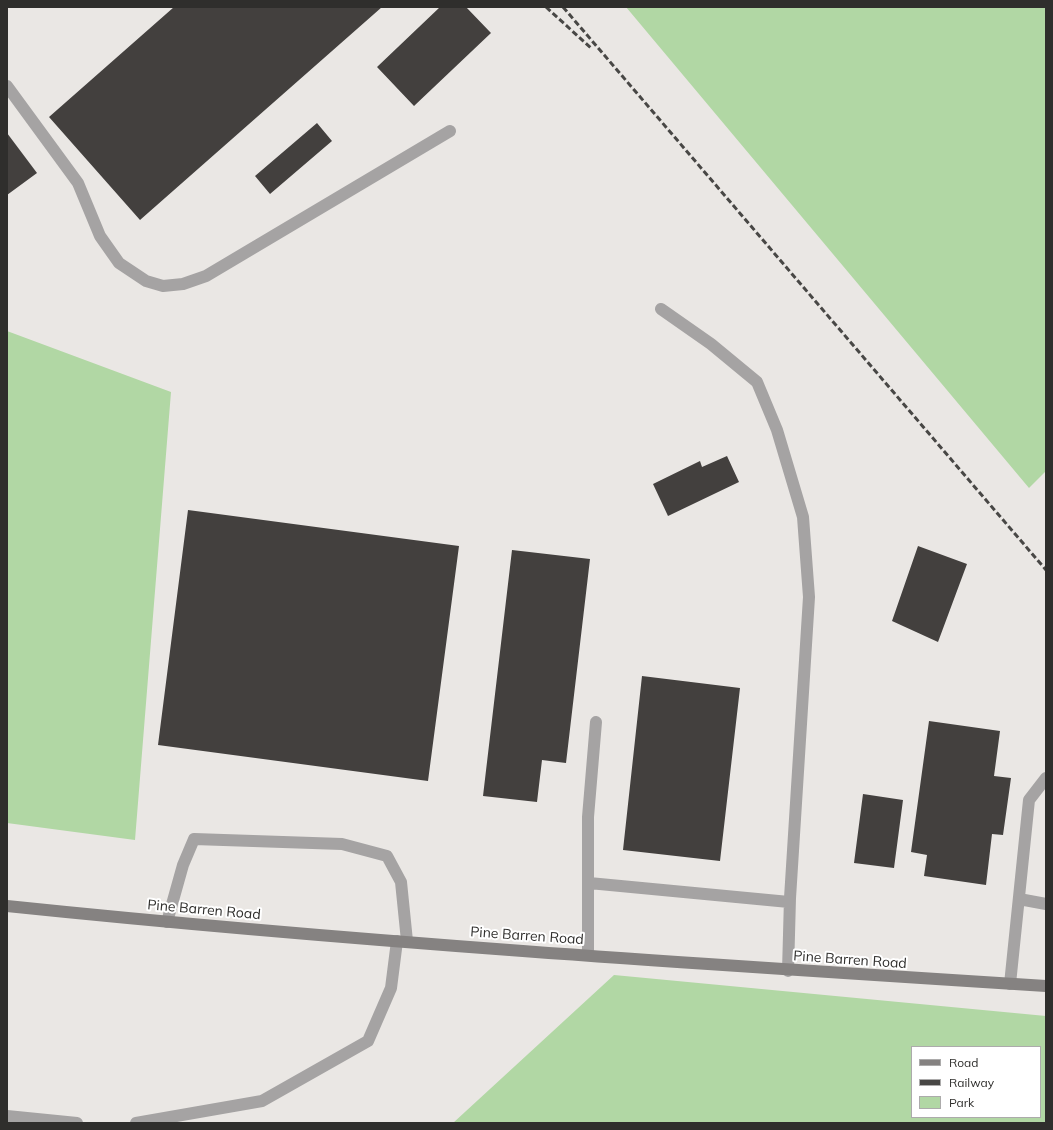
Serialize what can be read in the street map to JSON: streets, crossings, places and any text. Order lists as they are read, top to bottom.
{
  "streets": {
    "main road": ["Pine Barren Road"]
  },
  "legend": ["Road", "Railway", "Park"]
}
